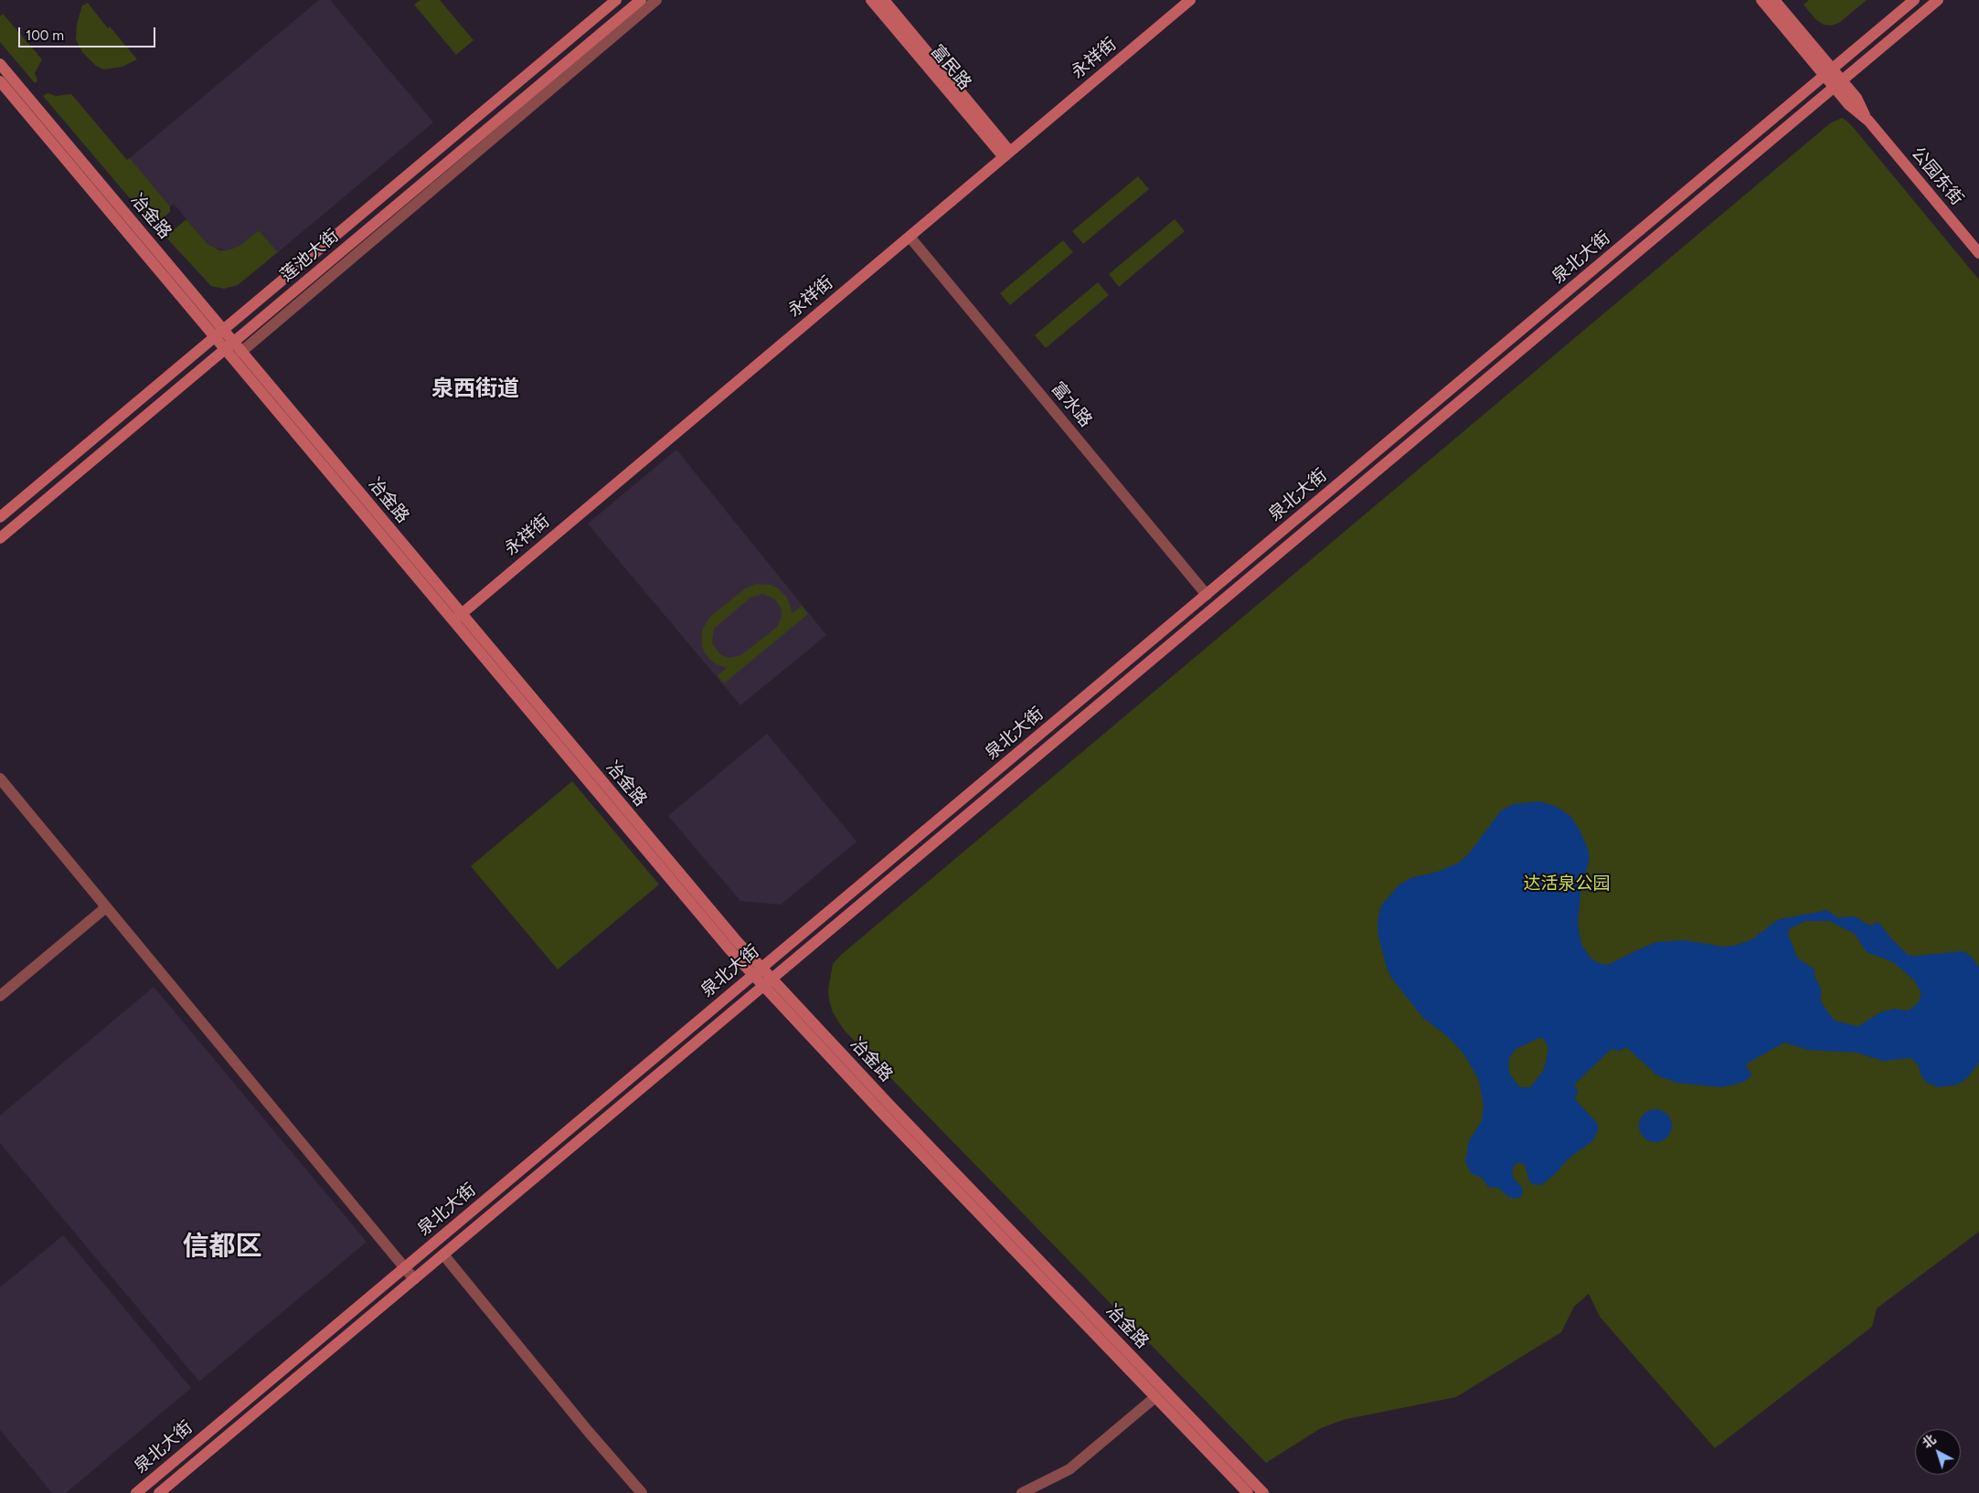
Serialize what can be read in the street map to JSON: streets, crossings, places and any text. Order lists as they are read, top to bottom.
{
  "streets": {
    "main road": [
      "永祥街",
      "富民路",
      "公园东街",
      "冶金路",
      "莲池大街",
      "泉北大街"
    ],
    "street": ["富水路"]
  },
  "crossings": [
    ["永祥街", "富民路"],
    ["永祥街", "冶金路"],
    ["永祥街", "富水路"],
    ["公园东街", "泉北大街"],
    ["冶金路", "莲池大街"],
    ["冶金路", "泉北大街"],
    ["泉北大街", "富水路"]
  ],
  "districts": ["泉西街道", "信都区"],
  "parks": ["达活泉公园"],
  "scale_bar": "100 m",
  "north": "top left"
}
